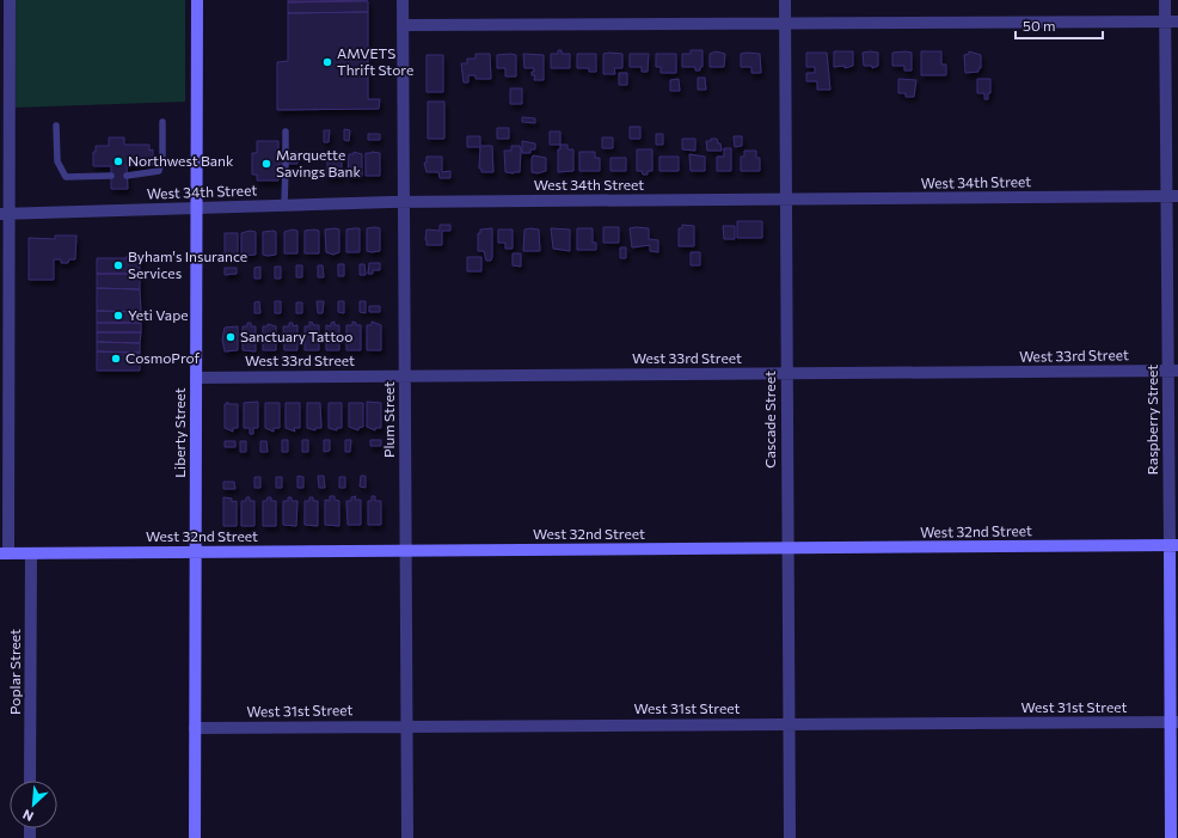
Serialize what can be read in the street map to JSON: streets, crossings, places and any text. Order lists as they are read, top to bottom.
{
  "streets": {
    "street": [
      "West 34th Street",
      "West 33rd Street",
      "Plum Street",
      "Cascade Street",
      "Raspberry Street",
      "Liberty Street",
      "West 32nd Street",
      "Poplar Street",
      "West 31st Street"
    ]
  },
  "crossings": [
    ["West 34th Street", "Plum Street"],
    ["West 34th Street", "Cascade Street"],
    ["West 34th Street", "Raspberry Street"],
    ["West 34th Street", "Liberty Street"],
    ["West 33rd Street", "Plum Street"],
    ["West 33rd Street", "Cascade Street"],
    ["West 33rd Street", "Raspberry Street"],
    ["West 33rd Street", "Liberty Street"],
    ["Plum Street", "West 32nd Street"],
    ["Plum Street", "West 31st Street"],
    ["Cascade Street", "West 32nd Street"],
    ["Cascade Street", "West 31st Street"],
    ["Raspberry Street", "West 32nd Street"],
    ["Raspberry Street", "West 31st Street"],
    ["Liberty Street", "West 32nd Street"],
    ["Liberty Street", "West 31st Street"],
    ["West 32nd Street", "Poplar Street"]
  ],
  "places": [
    "AMVETS Thrift Store",
    "Northwest Bank",
    "Marquette Savings Bank",
    "Byham's Insurance Services",
    "Yeti Vape",
    "Sanctuary Tattoo",
    "CosmoProf"
  ],
  "scale_bar": "50 m",
  "north": "bottom left"
}
